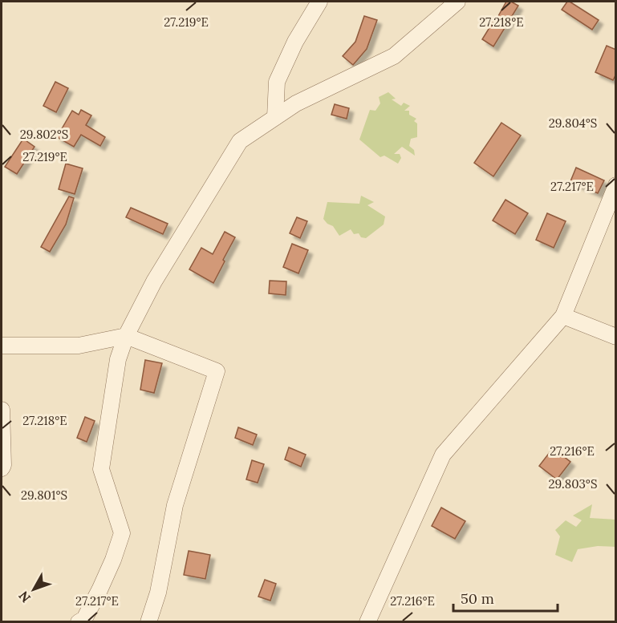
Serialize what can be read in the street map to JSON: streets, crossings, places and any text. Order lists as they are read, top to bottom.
{
  "scale_bar": "50 m",
  "north": "bottom left",
  "coordinates": [
    "27.218°E",
    "27.219°E",
    "29.804°S",
    "29.802°S",
    "27.217°E",
    "27.216°E",
    "29.803°S",
    "29.801°S"
  ]
}
